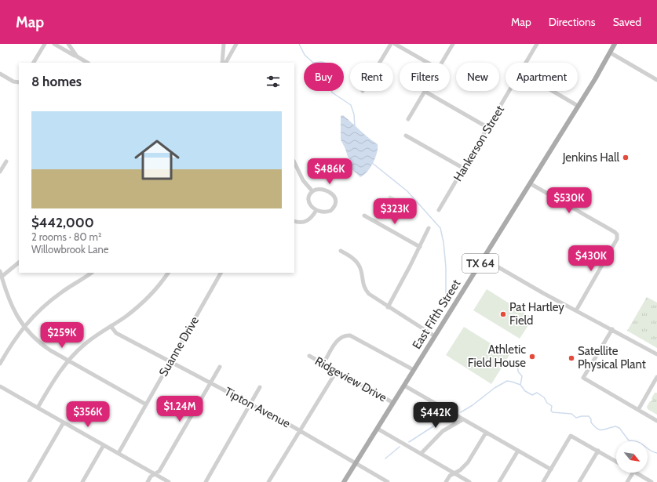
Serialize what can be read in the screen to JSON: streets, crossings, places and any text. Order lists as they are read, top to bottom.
{
  "streets": {
    "main road": ["TX 64", "East Fifth Street"],
    "street": [
      "Hankerson Street",
      "Suanne Drive",
      "Ridgeview Drive",
      "Tipton Avenue"
    ]
  },
  "crossings": [
    ["East Fifth Street", "Ridgeview Drive"],
    ["East Fifth Street", "Tipton Avenue"],
    ["Suanne Drive", "Tipton Avenue"]
  ],
  "places": [
    "Jenkins Hall",
    "Pat Hartley Field",
    "Athletic Field House",
    "Satellite Physical Plant"
  ],
  "north": "bottom right",
  "page": {
    "header": "Map",
    "nav": ["Map", "Directions", "Saved"],
    "chip": [
      "Buy",
      "Rent",
      "Filters",
      "New",
      "Apartment"
    ],
    "heading": "8 homes",
    "list": [
      {
        "name": "$442,000",
        "note": "2 rooms · 80 m² · Willowbrook Lane"
      }
    ],
    "price": [
      "$486K",
      "$530K",
      "$323K",
      "$430K",
      "$259K",
      "$1.24M",
      "$356K",
      "$442K"
    ]
  }
}
